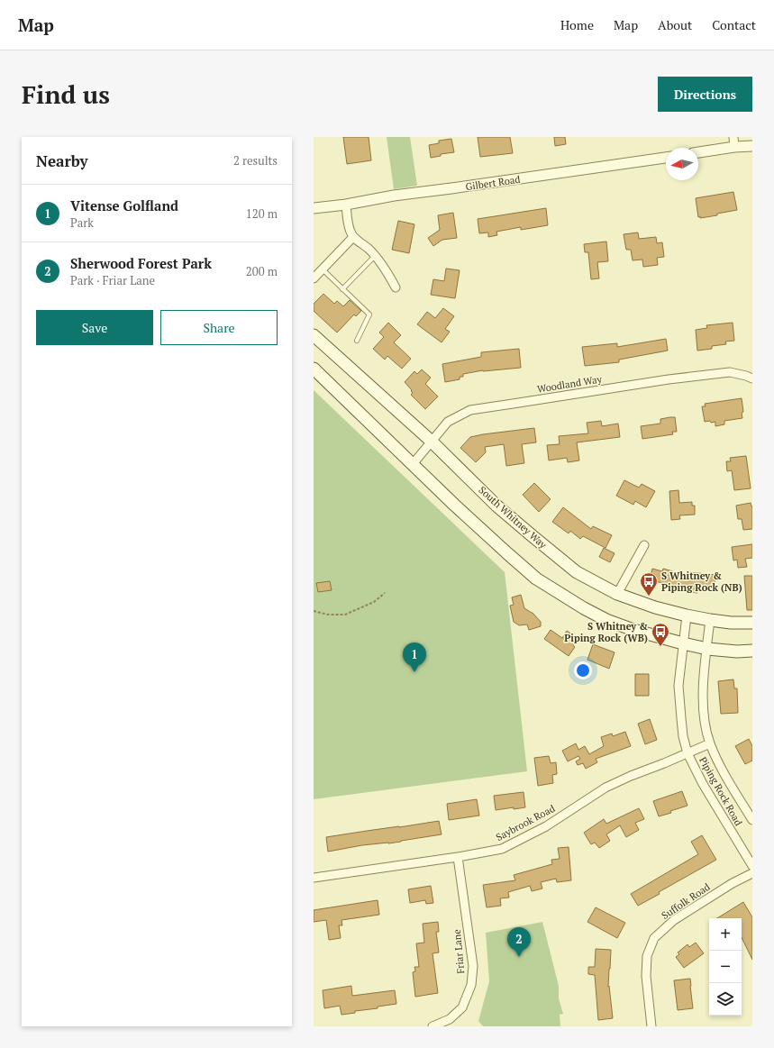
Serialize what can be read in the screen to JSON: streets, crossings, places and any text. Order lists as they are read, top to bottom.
{
  "streets": {
    "main road": ["South Whitney Way"],
    "street": [
      "Gilbert Road",
      "Woodland Way",
      "Piping Rock Road",
      "Saybrook Road",
      "Suffolk Road",
      "Friar Lane"
    ]
  },
  "crossings": [
    ["Woodland Way", "South Whitney Way"],
    ["South Whitney Way", "Piping Rock Road"],
    ["Piping Rock Road", "Saybrook Road"],
    ["Saybrook Road", "Friar Lane"]
  ],
  "places": {
    "bus stop": ["S Whitney & Piping Rock (NB)", "S Whitney & Piping Rock (WB)"]
  },
  "north": "left",
  "page": {
    "header": "Map",
    "nav": [
      "Home",
      "Map",
      "About",
      "Contact"
    ],
    "buttons": [
      "Directions",
      ["Save", "Share"]
    ],
    "title": "Find us",
    "heading": ["Nearby", "2 results"],
    "list": [
      {
        "mark": "1",
        "name": "Vitense Golfland",
        "note": "Park",
        "value": "120 m"
      },
      {
        "mark": "2",
        "name": "Sherwood Forest Park",
        "note": "Park · Friar Lane",
        "value": "200 m"
      }
    ],
    "pins": ["1", "2"],
    "map_buttons": ["+", "−"]
  }
}
